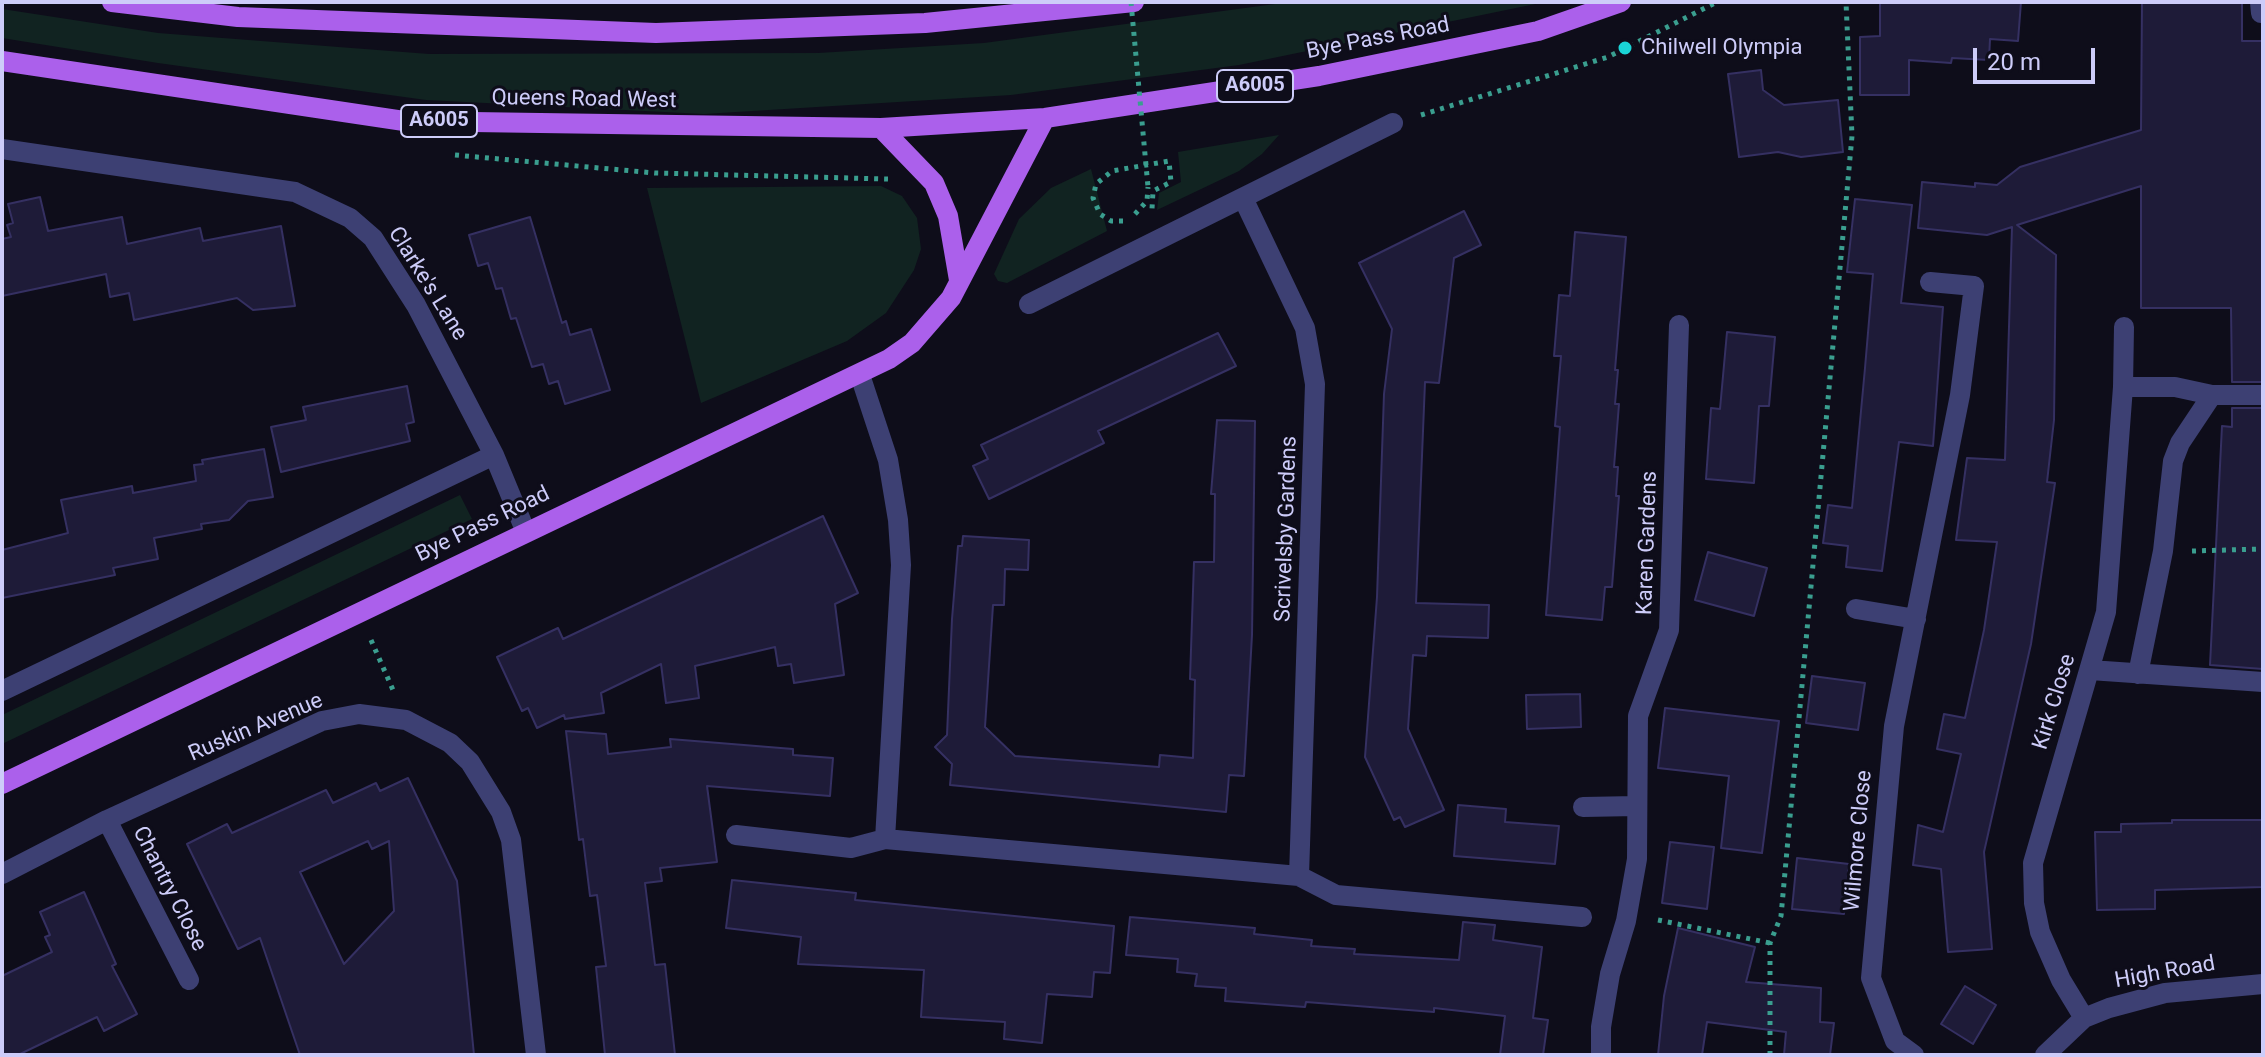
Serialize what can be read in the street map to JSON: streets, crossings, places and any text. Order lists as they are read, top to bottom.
{
  "streets": {
    "main road": ["Bye Pass Road", "A6005", "Queens Road West"],
    "street": [
      "Clarke's Lane",
      "Scrivelsby Gardens",
      "Karen Gardens",
      "Kirk Close",
      "Ruskin Avenue",
      "Wilmore Close",
      "Chantry Close",
      "High Road"
    ]
  },
  "crossings": [
    ["Bye Pass Road", "Queens Road West"],
    ["Bye Pass Road", "Clarke's Lane"],
    ["Kirk Close", "High Road"],
    ["Ruskin Avenue", "Chantry Close"]
  ],
  "places": ["Chilwell Olympia"],
  "scale_bar": "20 m"
}
